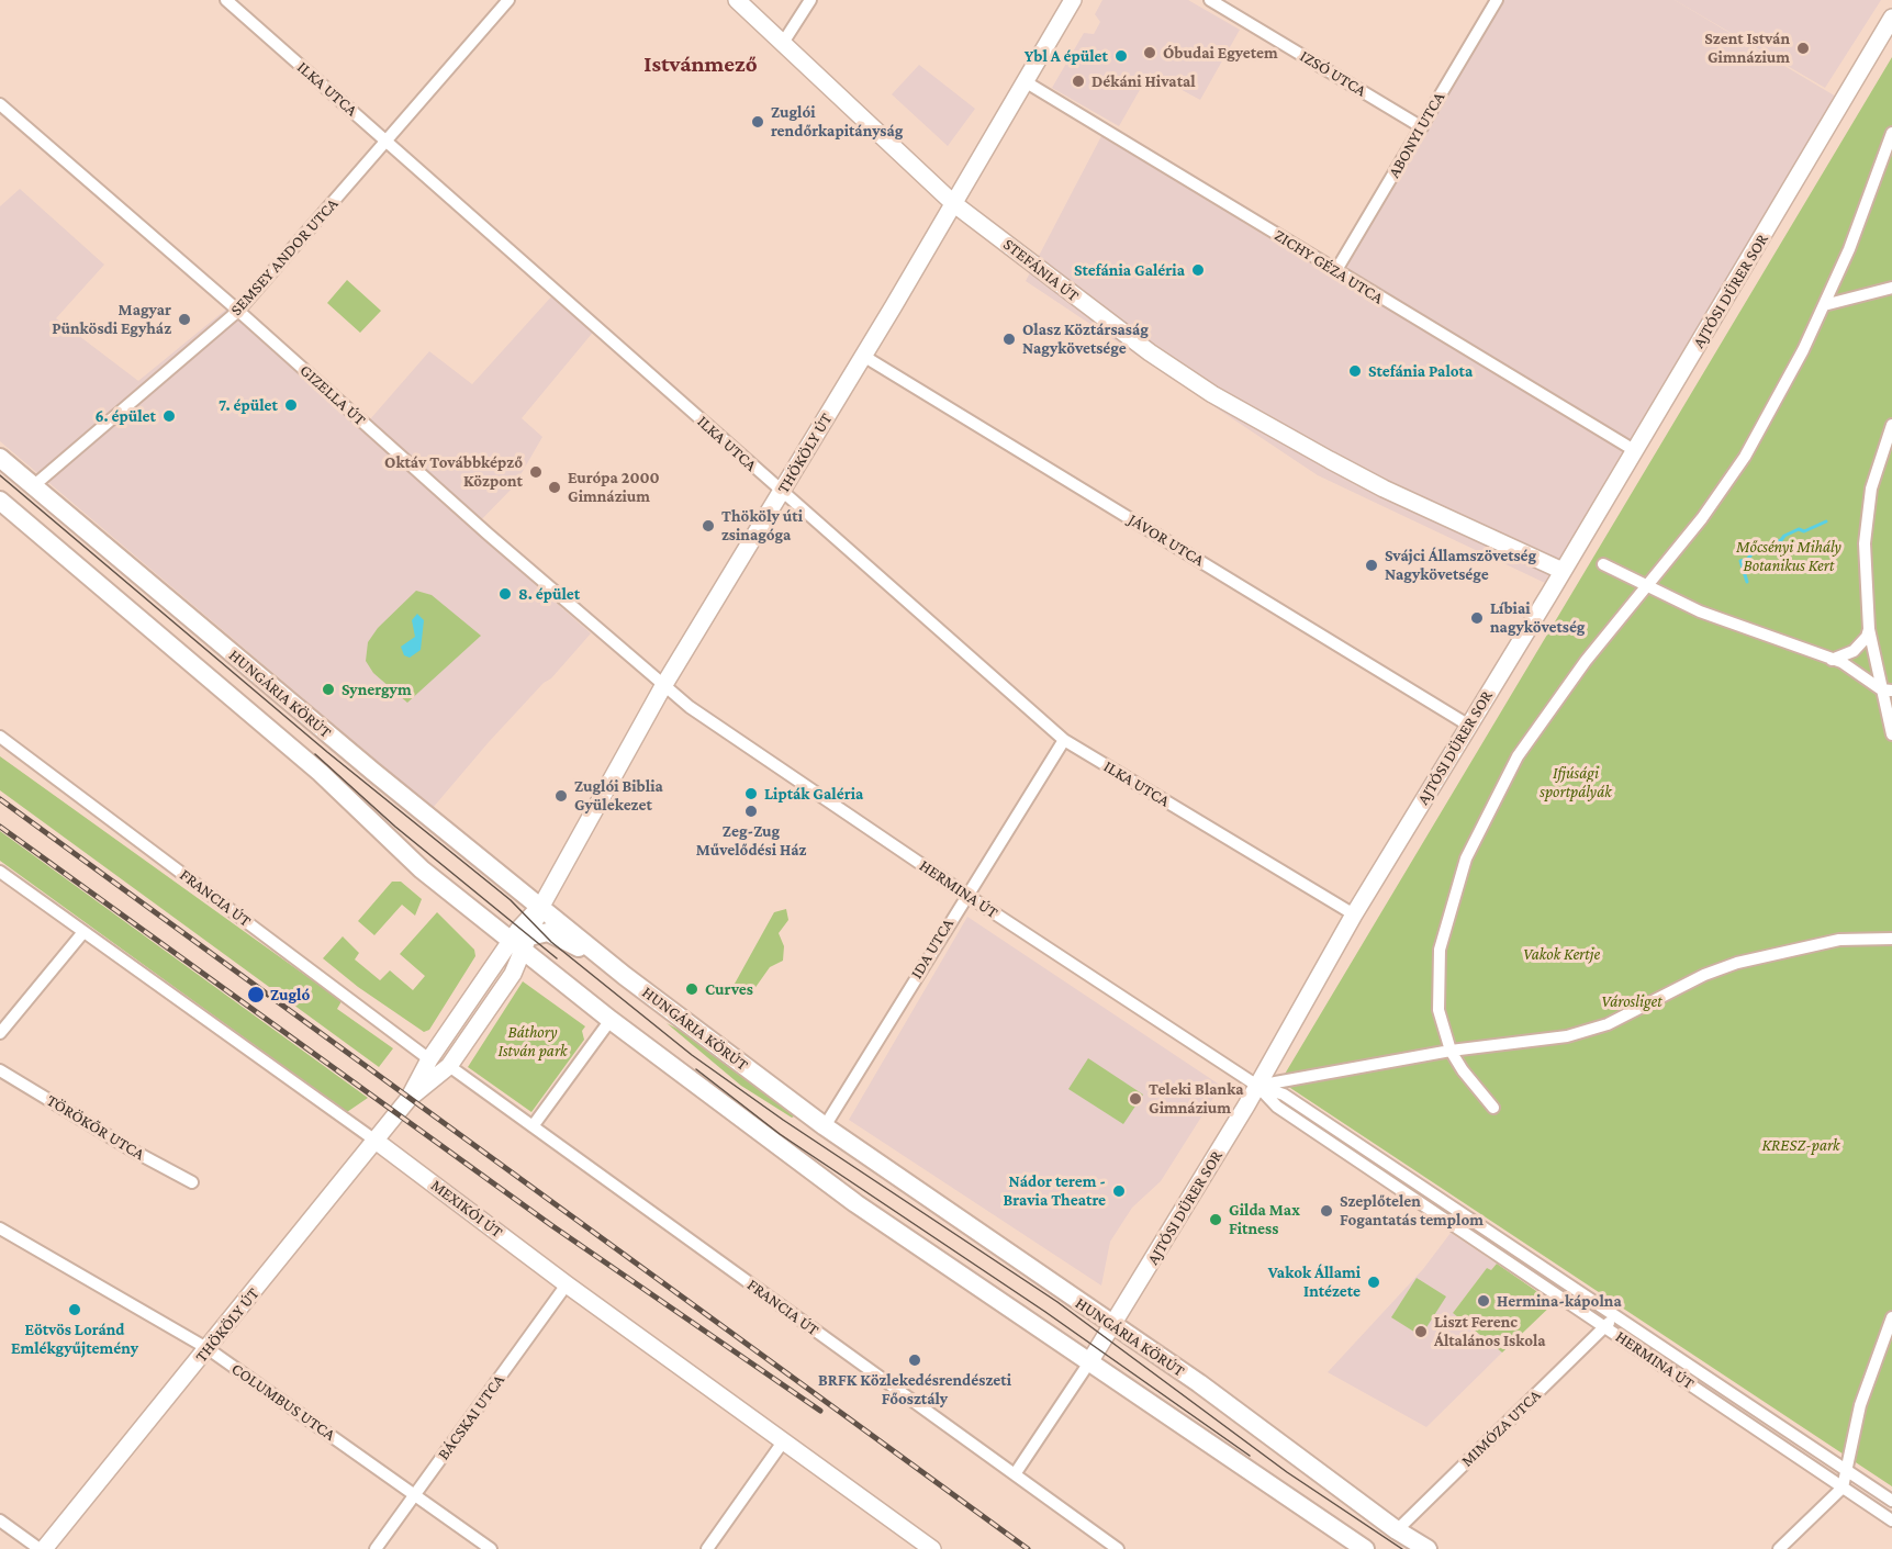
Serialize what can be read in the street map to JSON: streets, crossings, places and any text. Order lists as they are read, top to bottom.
{
  "streets": {
    "main road": ["HUNGÁRIA KÖRÚT"],
    "street": [
      "IZSÓ UTCA",
      "ILKA UTCA",
      "ABONYI UTCA",
      "SEMSEY ANDOR UTCA",
      "ZICHY GÉZA UTCA",
      "STEFÁNIA ÚT",
      "AJTÓSI DÜRER SOR",
      "GIZELLA ÚT",
      "THÖKÖLY ÚT",
      "JÁVOR UTCA",
      "HERMINA ÚT",
      "FRANCIA ÚT",
      "IDA UTCA",
      "TÖRÖKŐR UTCA",
      "MEXIKÓI ÚT",
      "COLUMBUS UTCA",
      "BÁCSKAI UTCA",
      "MIMÓZA UTCA"
    ]
  },
  "crossings": [
    ["IZSÓ UTCA", "ABONYI UTCA"],
    ["ILKA UTCA", "SEMSEY ANDOR UTCA"],
    ["ILKA UTCA", "AJTÓSI DÜRER SOR"],
    ["ILKA UTCA", "THÖKÖLY ÚT"],
    ["ILKA UTCA", "IDA UTCA"],
    ["ABONYI UTCA", "ZICHY GÉZA UTCA"],
    ["SEMSEY ANDOR UTCA", "GIZELLA ÚT"],
    ["SEMSEY ANDOR UTCA", "HUNGÁRIA KÖRÚT"],
    ["ZICHY GÉZA UTCA", "AJTÓSI DÜRER SOR"],
    ["ZICHY GÉZA UTCA", "THÖKÖLY ÚT"],
    ["STEFÁNIA ÚT", "AJTÓSI DÜRER SOR"],
    ["STEFÁNIA ÚT", "THÖKÖLY ÚT"],
    ["AJTÓSI DÜRER SOR", "JÁVOR UTCA"],
    ["AJTÓSI DÜRER SOR", "HUNGÁRIA KÖRÚT"],
    ["AJTÓSI DÜRER SOR", "HERMINA ÚT"],
    ["AJTÓSI DÜRER SOR", "FRANCIA ÚT"],
    ["GIZELLA ÚT", "THÖKÖLY ÚT"],
    ["GIZELLA ÚT", "HERMINA ÚT"],
    ["THÖKÖLY ÚT", "JÁVOR UTCA"],
    ["THÖKÖLY ÚT", "HUNGÁRIA KÖRÚT"],
    ["THÖKÖLY ÚT", "HERMINA ÚT"],
    ["THÖKÖLY ÚT", "FRANCIA ÚT"],
    ["THÖKÖLY ÚT", "MEXIKÓI ÚT"],
    ["THÖKÖLY ÚT", "COLUMBUS UTCA"],
    ["HUNGÁRIA KÖRÚT", "IDA UTCA"],
    ["HUNGÁRIA KÖRÚT", "MIMÓZA UTCA"],
    ["HERMINA ÚT", "IDA UTCA"],
    ["HERMINA ÚT", "MIMÓZA UTCA"],
    ["MEXIKÓI ÚT", "BÁCSKAI UTCA"],
    ["COLUMBUS UTCA", "BÁCSKAI UTCA"]
  ],
  "districts": ["Istvánmező"],
  "parks": [
    "Mőcsényi Mihály Botanikus Kert",
    "Ifjúsági sportpályák",
    "Vakok Kertje",
    "Városliget",
    "Báthory István park",
    "KRESZ-park"
  ],
  "places": [
    "Szent István Gimnázium",
    "Óbudai Egyetem",
    "Ybl A épület",
    "Dékáni Hivatal",
    "Zuglói rendőrkapitányság",
    "Stefánia Galéria",
    "Magyar Pünkösdi Egyház",
    "Olasz Köztársaság Nagykövetsége",
    "Stefánia Palota",
    "7. épület",
    "6. épület",
    "Oktáv Továbbképző Központ",
    "Európa 2000 Gimnázium",
    "Thököly úti zsinagóga",
    "Svájci Államszövetség Nagykövetsége",
    "8. épület",
    "Líbiai nagykövetség",
    "Synergym",
    "Lipták Galéria",
    "Zuglói Biblia Gyülekezet",
    "Zeg-Zug Művelődési Ház",
    "Curves",
    "Zugló",
    "Teleki Blanka Gimnázium",
    "Nádor terem - Bravia Theatre",
    "Szeplőtelen Fogantatás templom",
    "Gilda Max Fitness",
    "Vakok Állami Intézete",
    "Hermina-kápolna",
    "Eötvös Loránd Emlékgyűjtemény",
    "Liszt Ferenc Általános Iskola",
    "BRFK Közlekedésrendészeti Főosztály"
  ]
}
